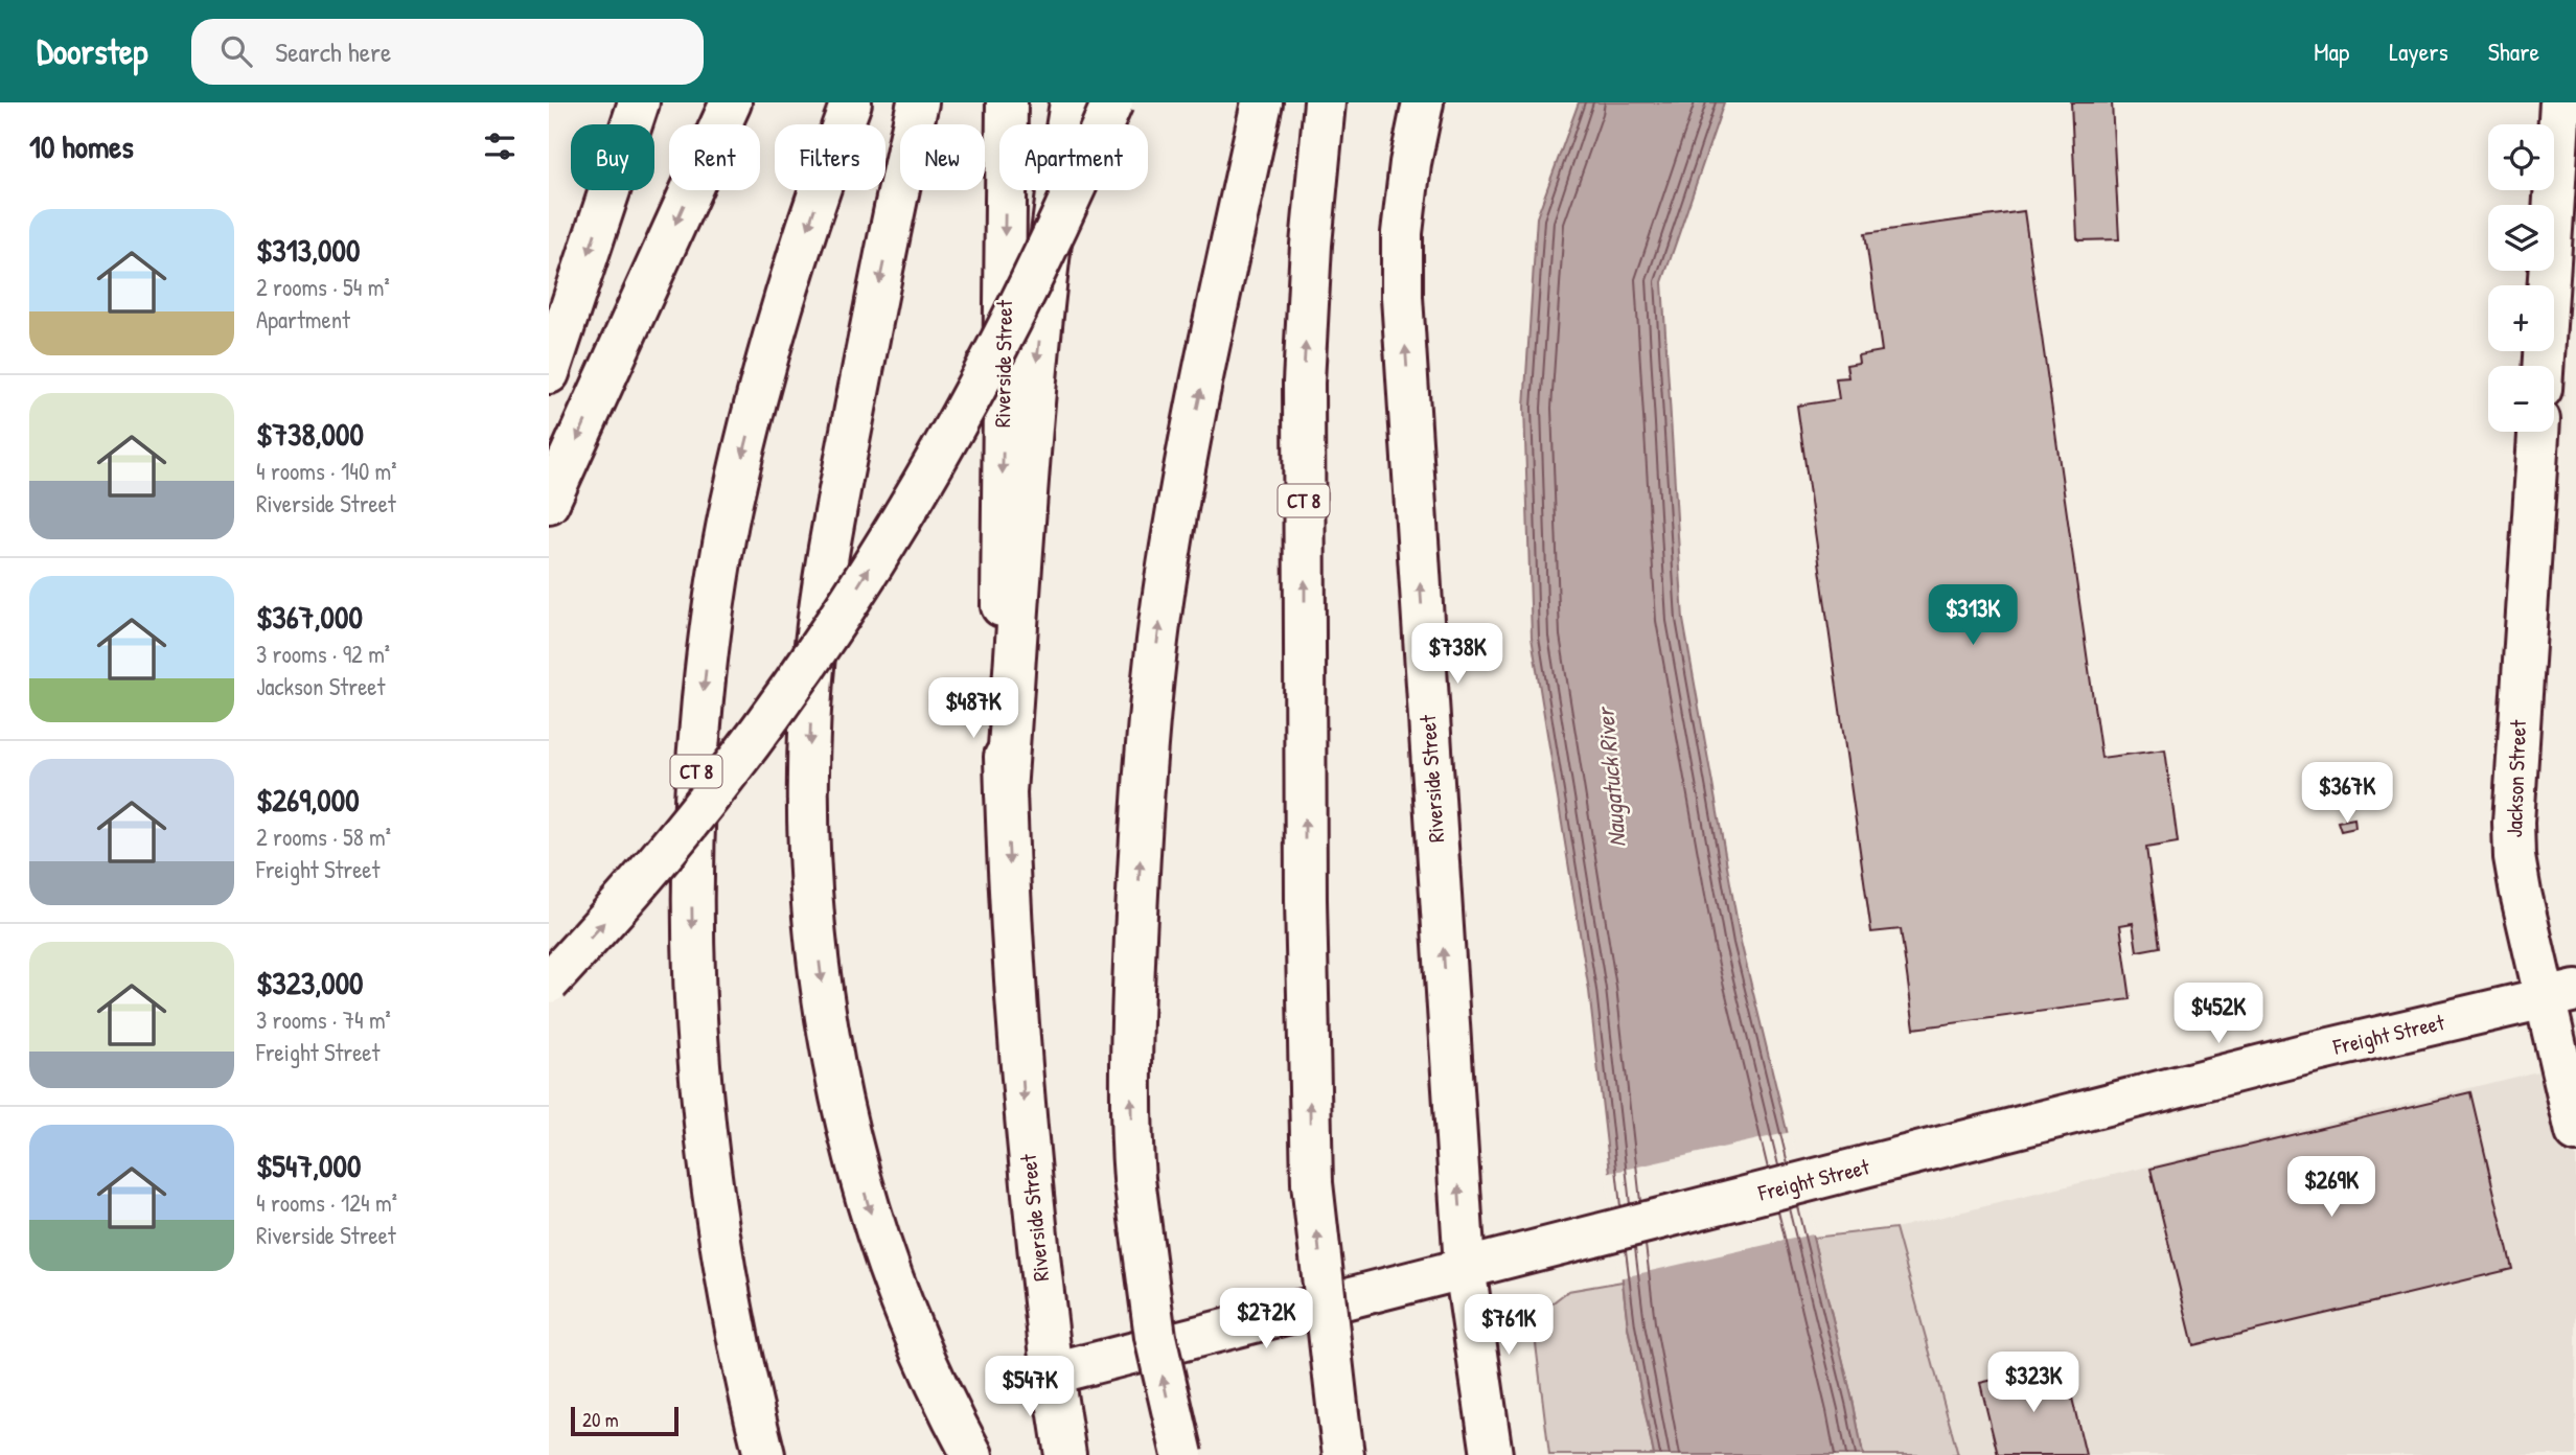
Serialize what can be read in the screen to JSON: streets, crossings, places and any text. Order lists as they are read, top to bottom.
{
  "streets": {
    "main road": [
      "Riverside Street",
      "CT 8",
      "Jackson Street",
      "Freight Street"
    ]
  },
  "crossings": [
    ["Riverside Street", "Freight Street"],
    ["Jackson Street", "Freight Street"]
  ],
  "water": ["Naugatuck River"],
  "scale_bar": "20 m",
  "page": {
    "header": "Doorstep",
    "search": "Search here",
    "nav": ["Map", "Layers", "Share"],
    "heading": "10 homes",
    "map_buttons": ["+", "−"],
    "chip": [
      "Buy",
      "Rent",
      "Filters",
      "New",
      "Apartment"
    ],
    "list": [
      {
        "name": "$313,000",
        "note": "2 rooms · 54 m² · Apartment"
      },
      {
        "name": "$738,000",
        "note": "4 rooms · 140 m² · Riverside Street"
      },
      {
        "name": "$367,000",
        "note": "3 rooms · 92 m² · Jackson Street"
      },
      {
        "name": "$269,000",
        "note": "2 rooms · 58 m² · Freight Street"
      },
      {
        "name": "$323,000",
        "note": "3 rooms · 74 m² · Freight Street"
      },
      {
        "name": "$547,000",
        "note": "4 rooms · 124 m² · Riverside Street"
      }
    ],
    "price": [
      "$313K",
      "$738K",
      "$487K",
      "$367K",
      "$452K",
      "$269K",
      "$272K",
      "$761K",
      "$323K",
      "$547K"
    ],
    "scale": "20 m"
  }
}
